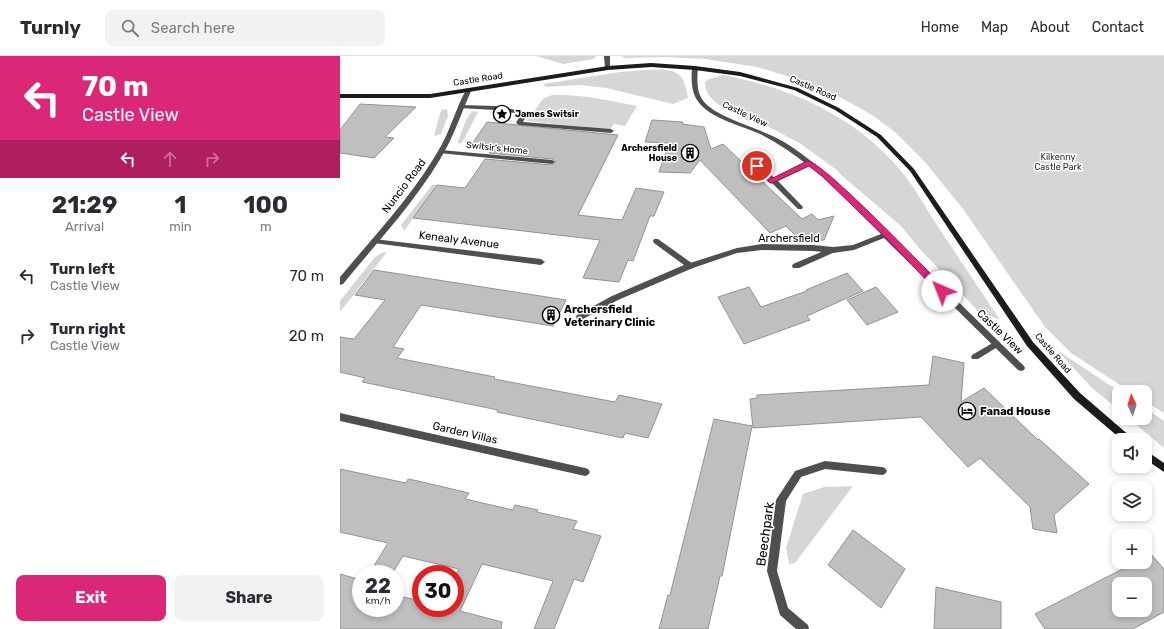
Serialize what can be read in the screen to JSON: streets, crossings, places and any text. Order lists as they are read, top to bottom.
{
  "streets": {
    "main road": ["Castle Road"],
    "street": [
      "Castle View",
      "Switsir's Home",
      "Nuncio Road",
      "Archersfield",
      "Kenealy Avenue",
      "Garden Villas",
      "Beechpark"
    ]
  },
  "crossings": [
    ["Castle Road", "Castle View"],
    ["Castle Road", "Nuncio Road"],
    ["Castle View", "Archersfield"],
    ["Switsir's Home", "Nuncio Road"],
    ["Nuncio Road", "Kenealy Avenue"]
  ],
  "parks": ["Kilkenny Castle Park"],
  "places": {
    "place": ["James Switsir"],
    "building": ["Archersfield House", "Archersfield Veterinary Clinic"],
    "hotel": ["Fanad House"]
  },
  "north": "top",
  "page": {
    "header": "Turnly",
    "search": "Search here",
    "nav": [
      "Home",
      "Map",
      "About",
      "Contact"
    ],
    "turn": ["70 m", "Castle View"],
    "eta": [
      "21:29",
      "Arrival",
      "1",
      "min",
      "100",
      "m"
    ],
    "list": [
      {
        "name": "Turn left",
        "note": "Castle View",
        "value": "70 m"
      },
      {
        "name": "Turn right",
        "note": "Castle View",
        "value": "20 m"
      }
    ],
    "map_buttons": ["+", "−"],
    "speed": "22 km/h",
    "limit": "30",
    "buttons": ["Exit", "Share"]
  }
}
